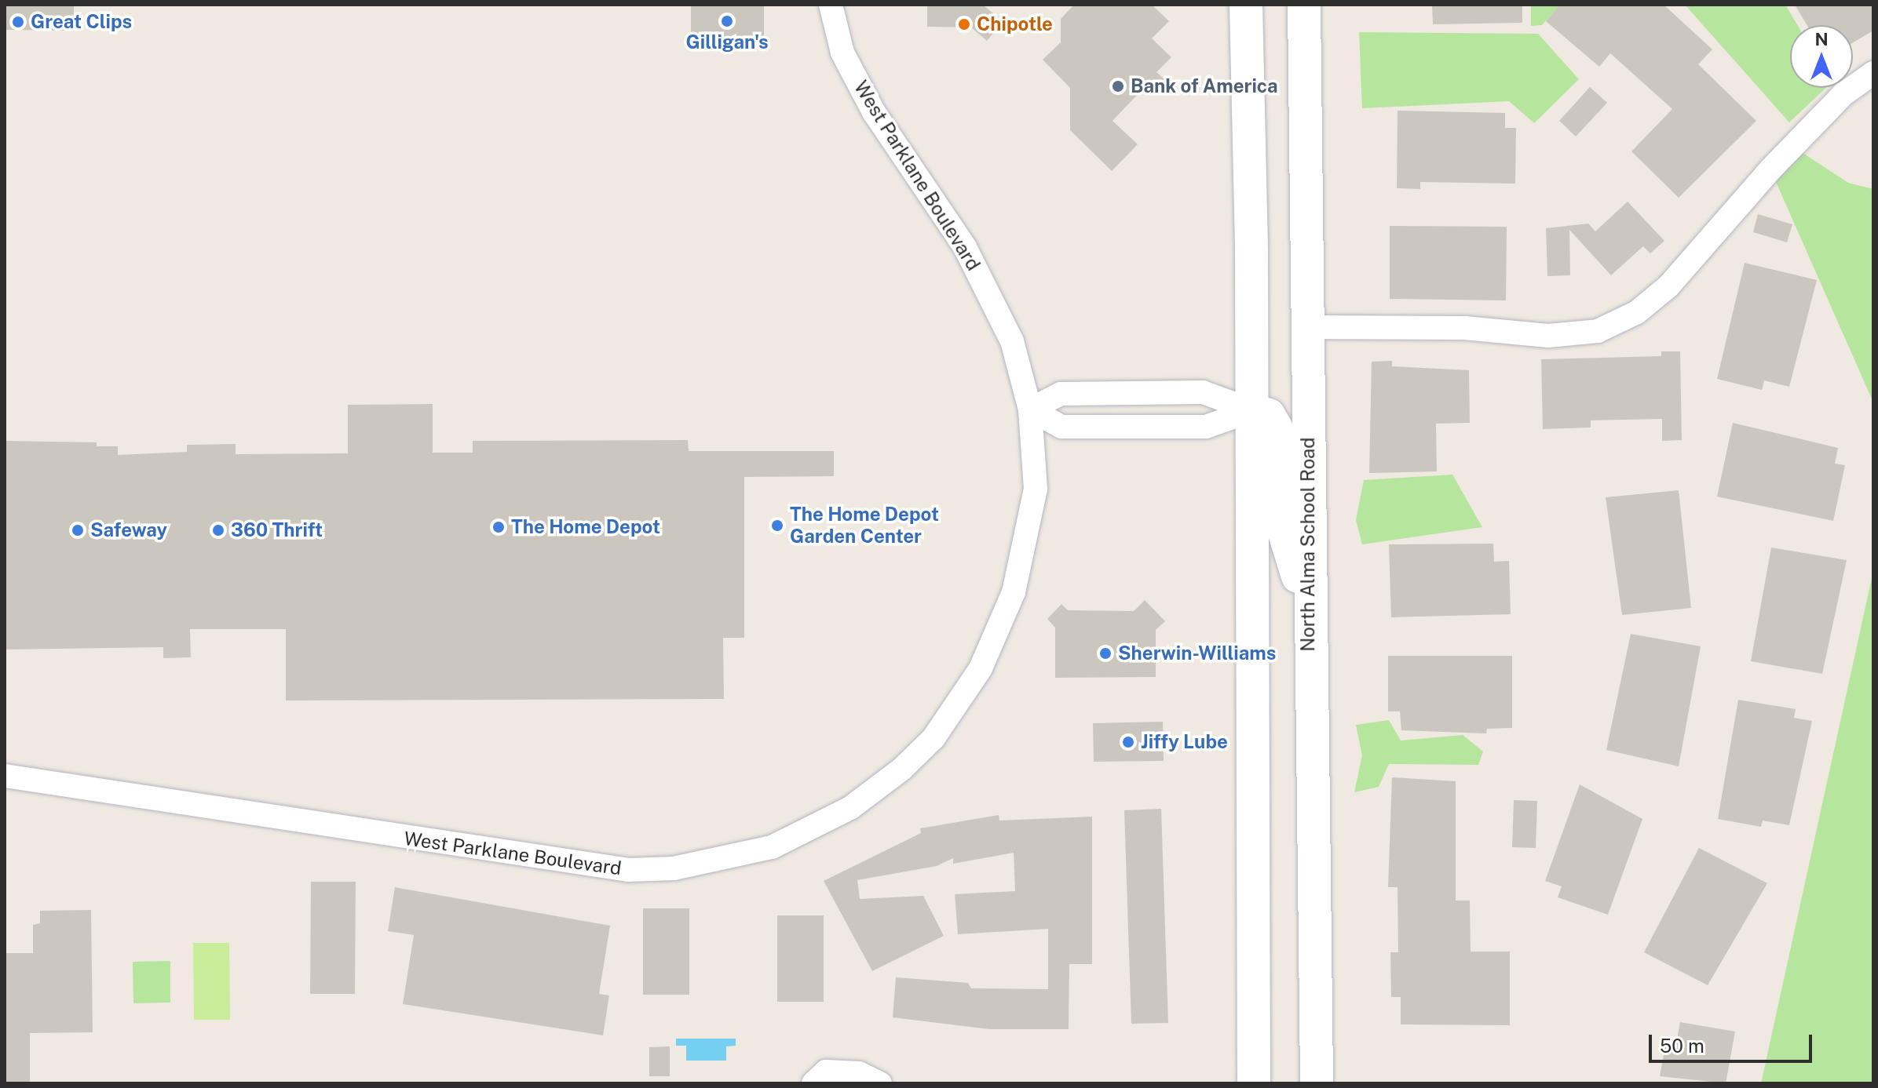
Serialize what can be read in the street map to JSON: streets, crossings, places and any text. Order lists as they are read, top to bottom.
{
  "streets": {
    "main road": ["North Alma School Road"],
    "street": ["West Parklane Boulevard"]
  },
  "places": [
    "Gilligan's",
    "Great Clips",
    "Chipotle",
    "Bank of America",
    "The Home Depot Garden Center",
    "The Home Depot",
    "Safeway",
    "360 Thrift",
    "Sherwin-Williams",
    "Jiffy Lube"
  ],
  "scale_bar": "50 m",
  "north": "top"
}
